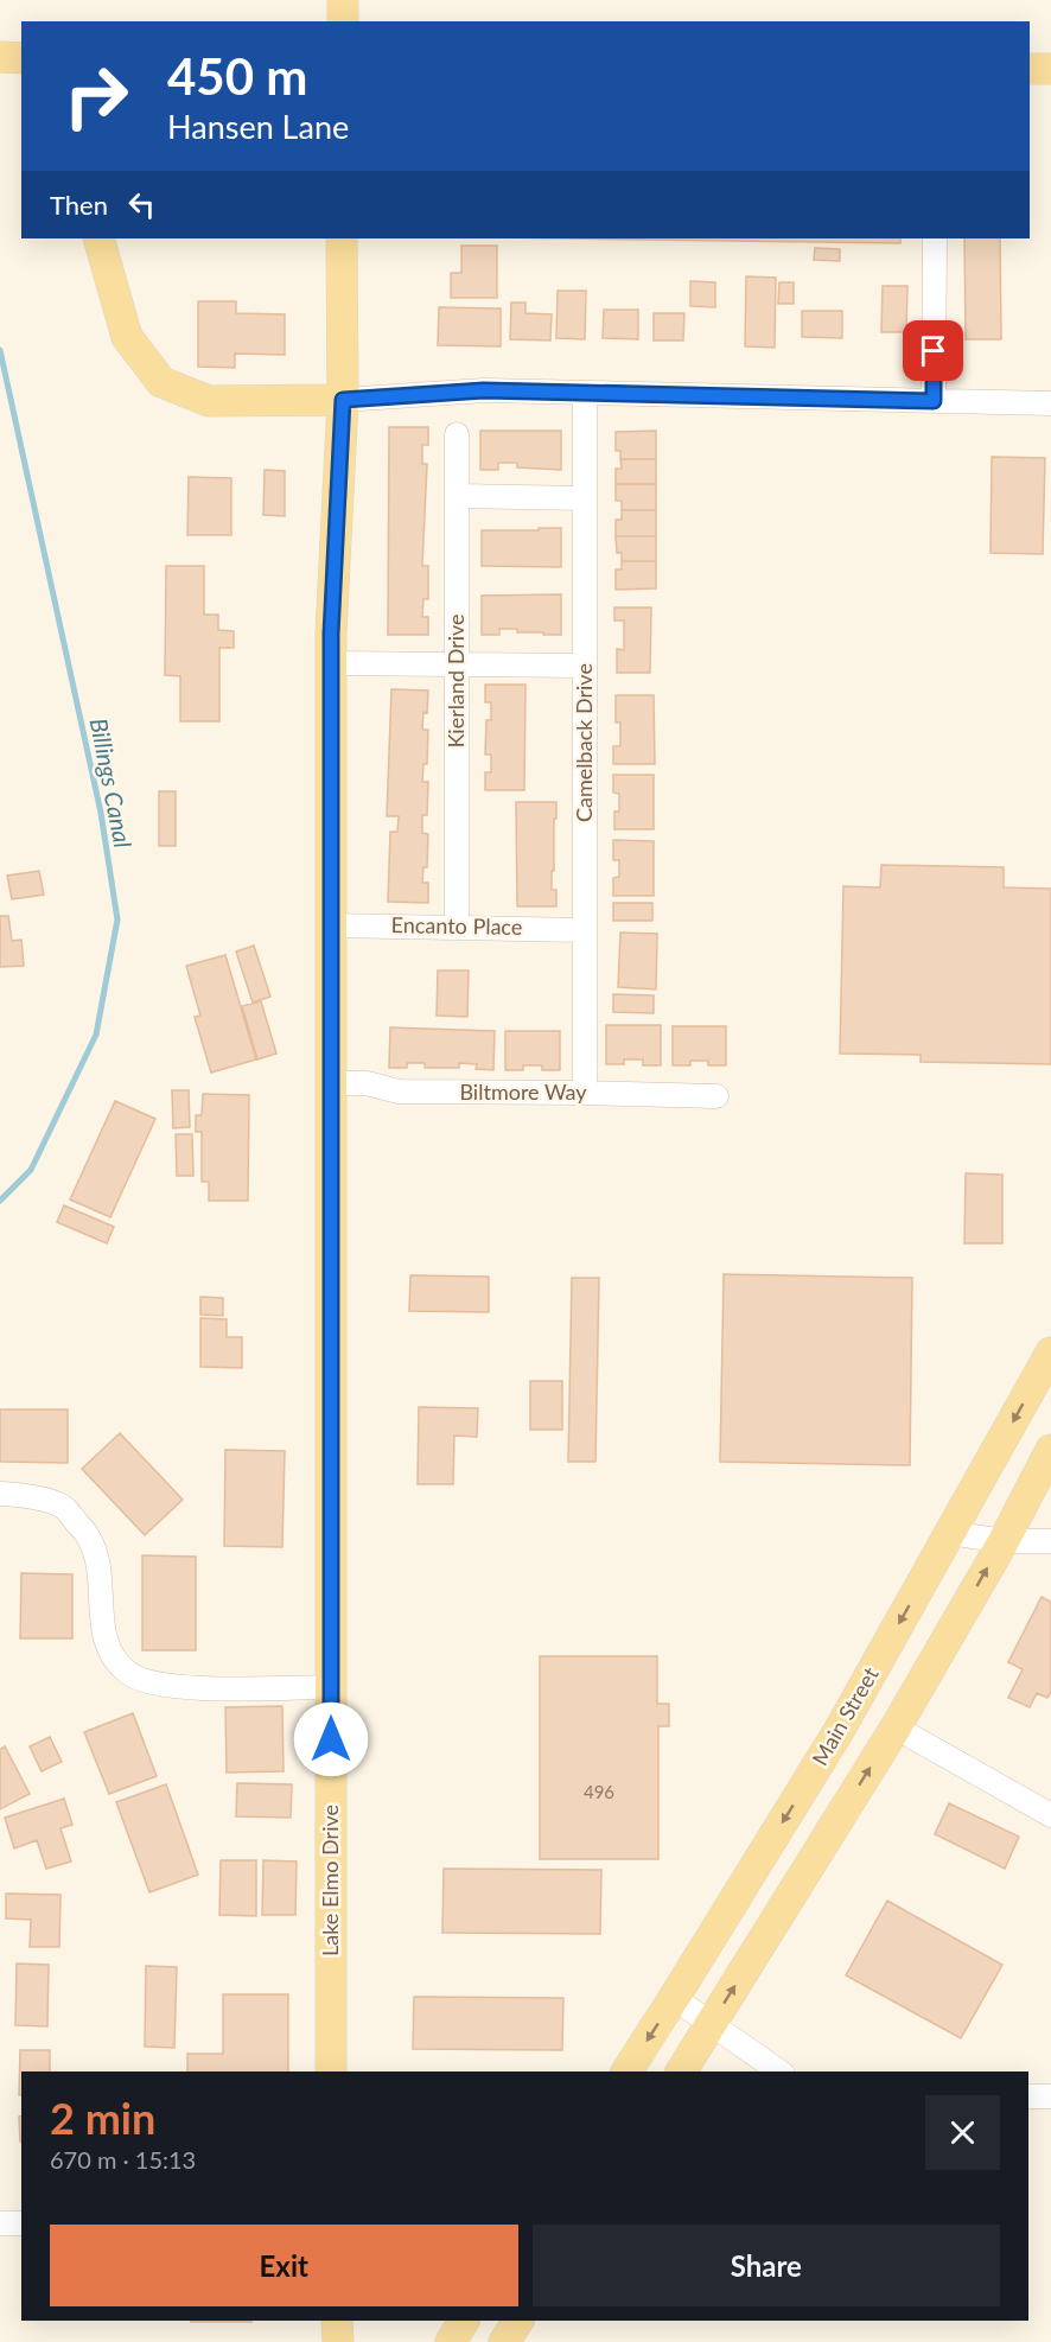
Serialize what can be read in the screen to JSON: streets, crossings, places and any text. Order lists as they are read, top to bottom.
{
  "streets": {
    "main road": ["Main Street", "Lake Elmo Drive"],
    "street": [
      "Kierland Drive",
      "Camelback Drive",
      "Encanto Place",
      "Biltmore Way"
    ]
  },
  "crossings": [
    ["Kierland Drive", "Encanto Place"],
    ["Camelback Drive", "Encanto Place"],
    ["Camelback Drive", "Biltmore Way"],
    ["Encanto Place", "Lake Elmo Drive"],
    ["Biltmore Way", "Lake Elmo Drive"]
  ],
  "water": ["Billings Canal"],
  "house_numbers": ["496"],
  "page": {
    "turn": ["450 m", "Hansen Lane"],
    "then": "Then",
    "heading": ["2 min", "670 m · 15:13"],
    "buttons": ["Exit", "Share"]
  }
}
